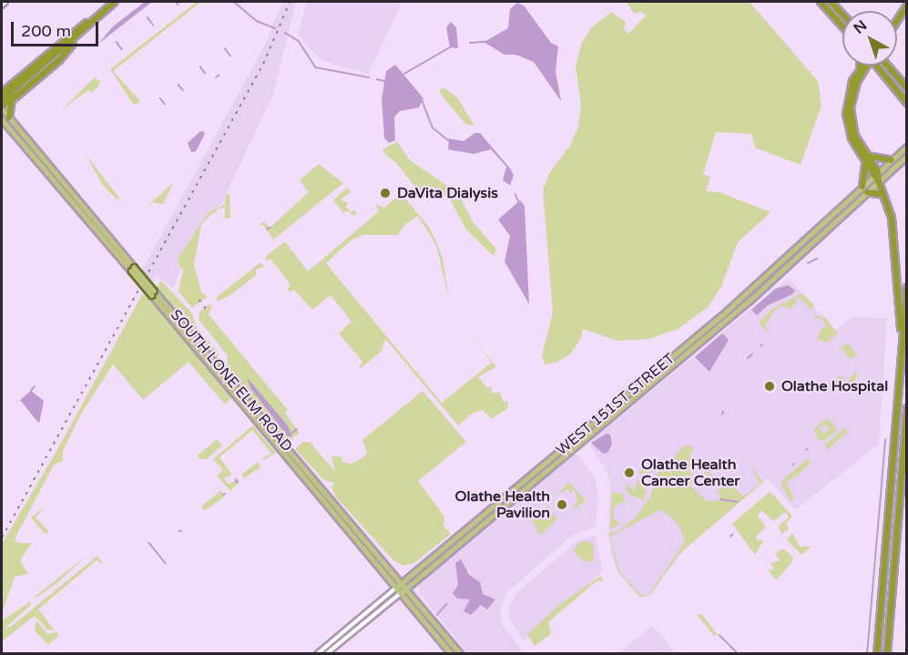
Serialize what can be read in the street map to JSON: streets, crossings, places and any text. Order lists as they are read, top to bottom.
{
  "streets": {
    "main road": ["SOUTH LONE ELM ROAD", "WEST 151ST STREET"]
  },
  "crossings": [
    ["SOUTH LONE ELM ROAD", "WEST 151ST STREET"]
  ],
  "places": [
    "DaVita Dialysis",
    "Olathe Hospital",
    "Olathe Health Cancer Center",
    "Olathe Health Pavilion"
  ],
  "scale_bar": "200 m",
  "north": "top left"
}
